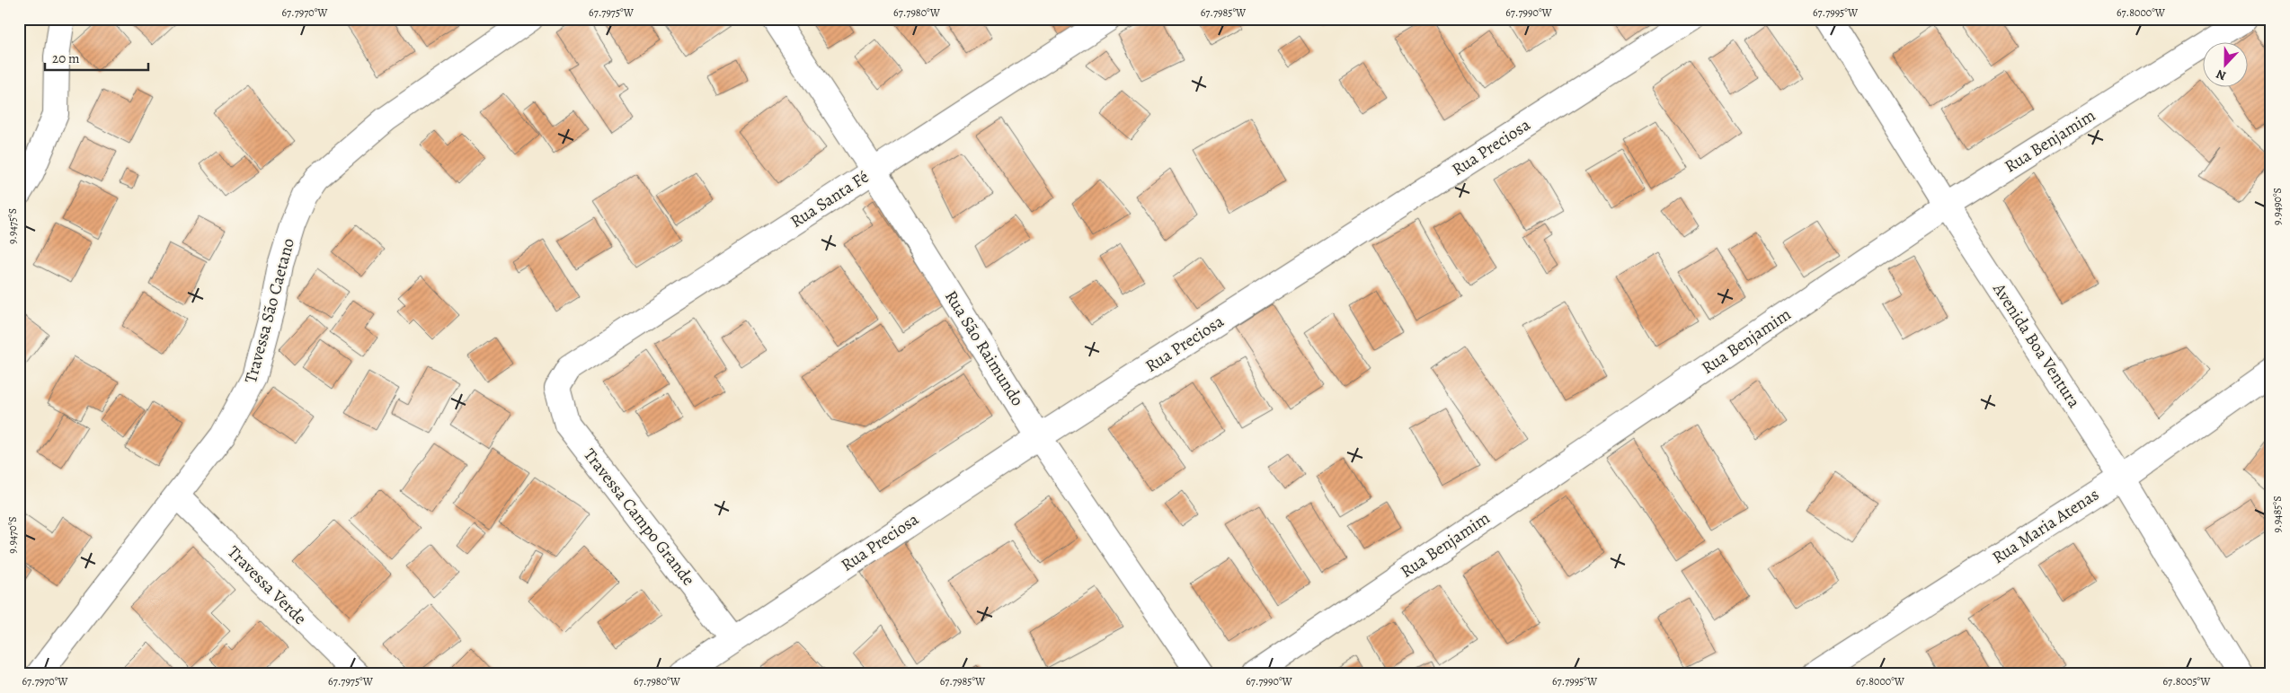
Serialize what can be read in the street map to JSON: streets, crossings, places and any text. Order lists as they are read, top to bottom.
{
  "streets": {
    "street": [
      "Rua Benjamim",
      "Rua Preciosa",
      "Rua Santa Fé",
      "Travessa São Caetano",
      "Avenida Boa Ventura",
      "Rua São Raimundo",
      "Travessa Campo Grande",
      "Rua Maria Atenas",
      "Travessa Verde"
    ]
  },
  "crossings": [
    ["Rua Benjamim", "Avenida Boa Ventura"],
    ["Rua Preciosa", "Rua São Raimundo"],
    ["Rua Preciosa", "Travessa Campo Grande"],
    ["Rua Santa Fé", "Rua São Raimundo"],
    ["Rua Santa Fé", "Travessa Campo Grande"],
    ["Travessa São Caetano", "Travessa Verde"],
    ["Avenida Boa Ventura", "Rua Maria Atenas"]
  ],
  "scale_bar": "20 m",
  "north": "bottom",
  "coordinates": [
    "67.7970°W",
    "67.7975°W",
    "67.7980°W",
    "67.7985°W",
    "67.7990°W",
    "67.7995°W",
    "67.8000°W",
    "9.9490°S",
    "9.9475°S",
    "9.9485°S",
    "9.9470°S",
    "67.8005°W"
  ]
}
